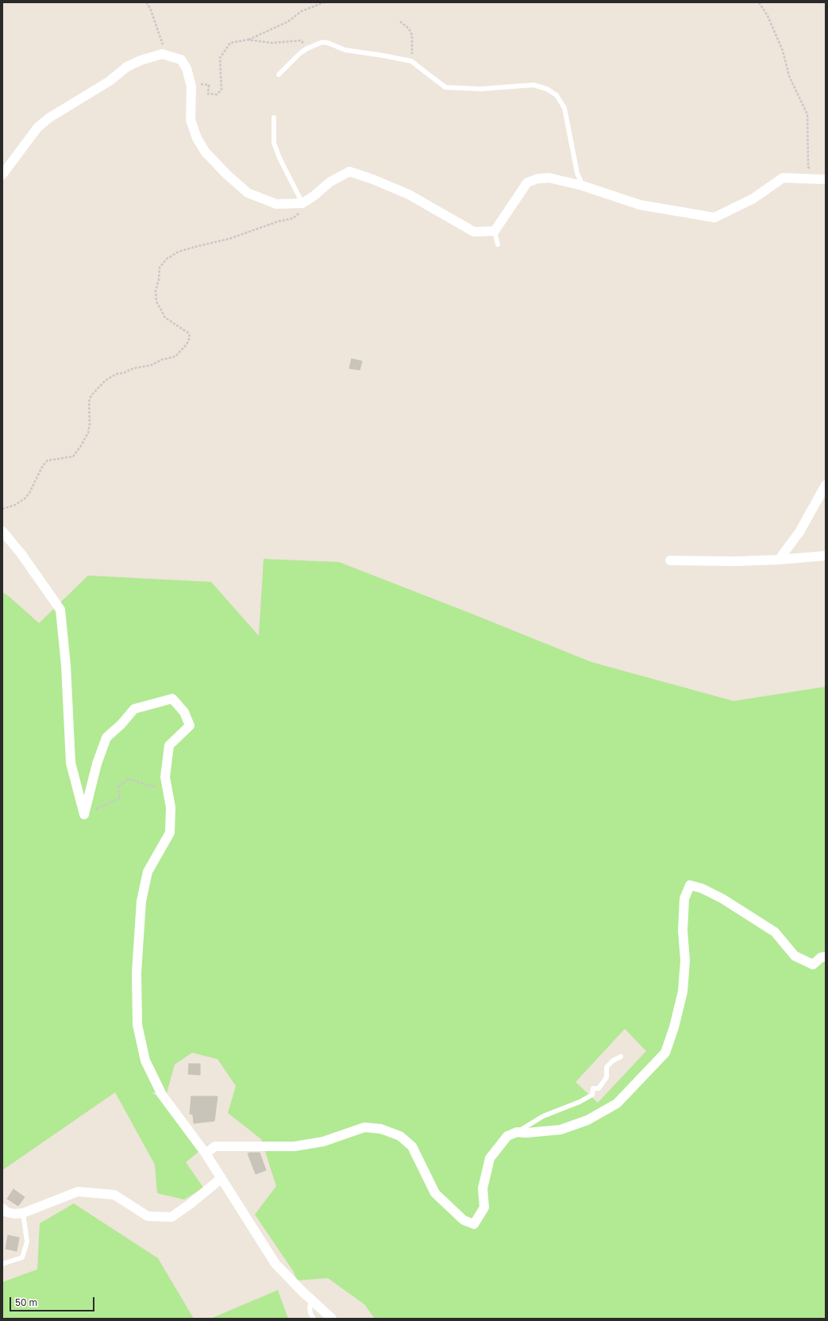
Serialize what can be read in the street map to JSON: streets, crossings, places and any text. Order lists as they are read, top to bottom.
{
  "scale_bar": "50 m"
}
